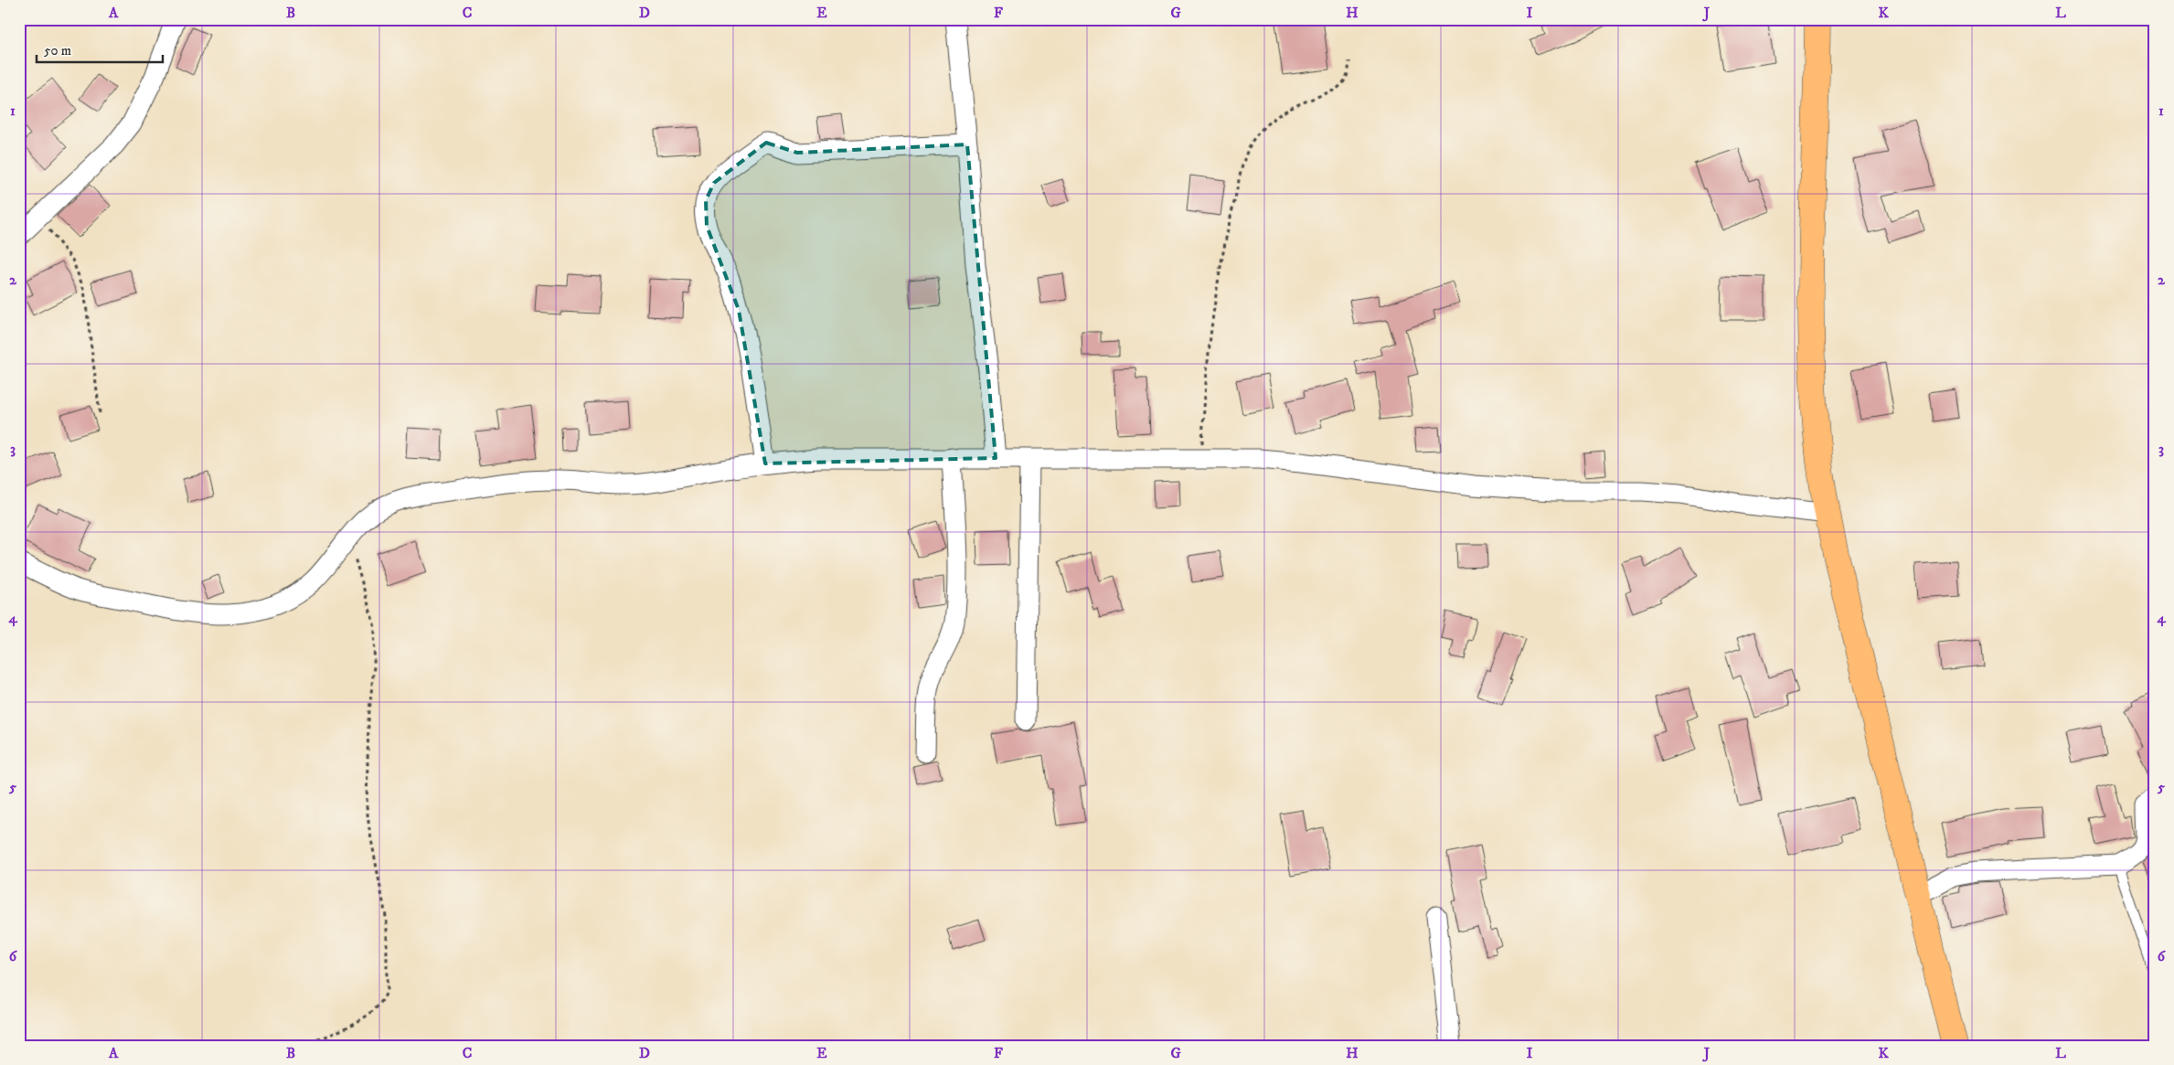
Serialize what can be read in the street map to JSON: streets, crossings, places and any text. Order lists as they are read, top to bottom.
{
  "scale_bar": "50 m",
  "grid": {
    "columns": [
      "A",
      "B",
      "C",
      "D",
      "E",
      "F",
      "G",
      "H",
      "I",
      "J",
      "K",
      "L"
    ],
    "rows": [
      "1",
      "2",
      "3",
      "4",
      "5",
      "6"
    ]
  }
}
